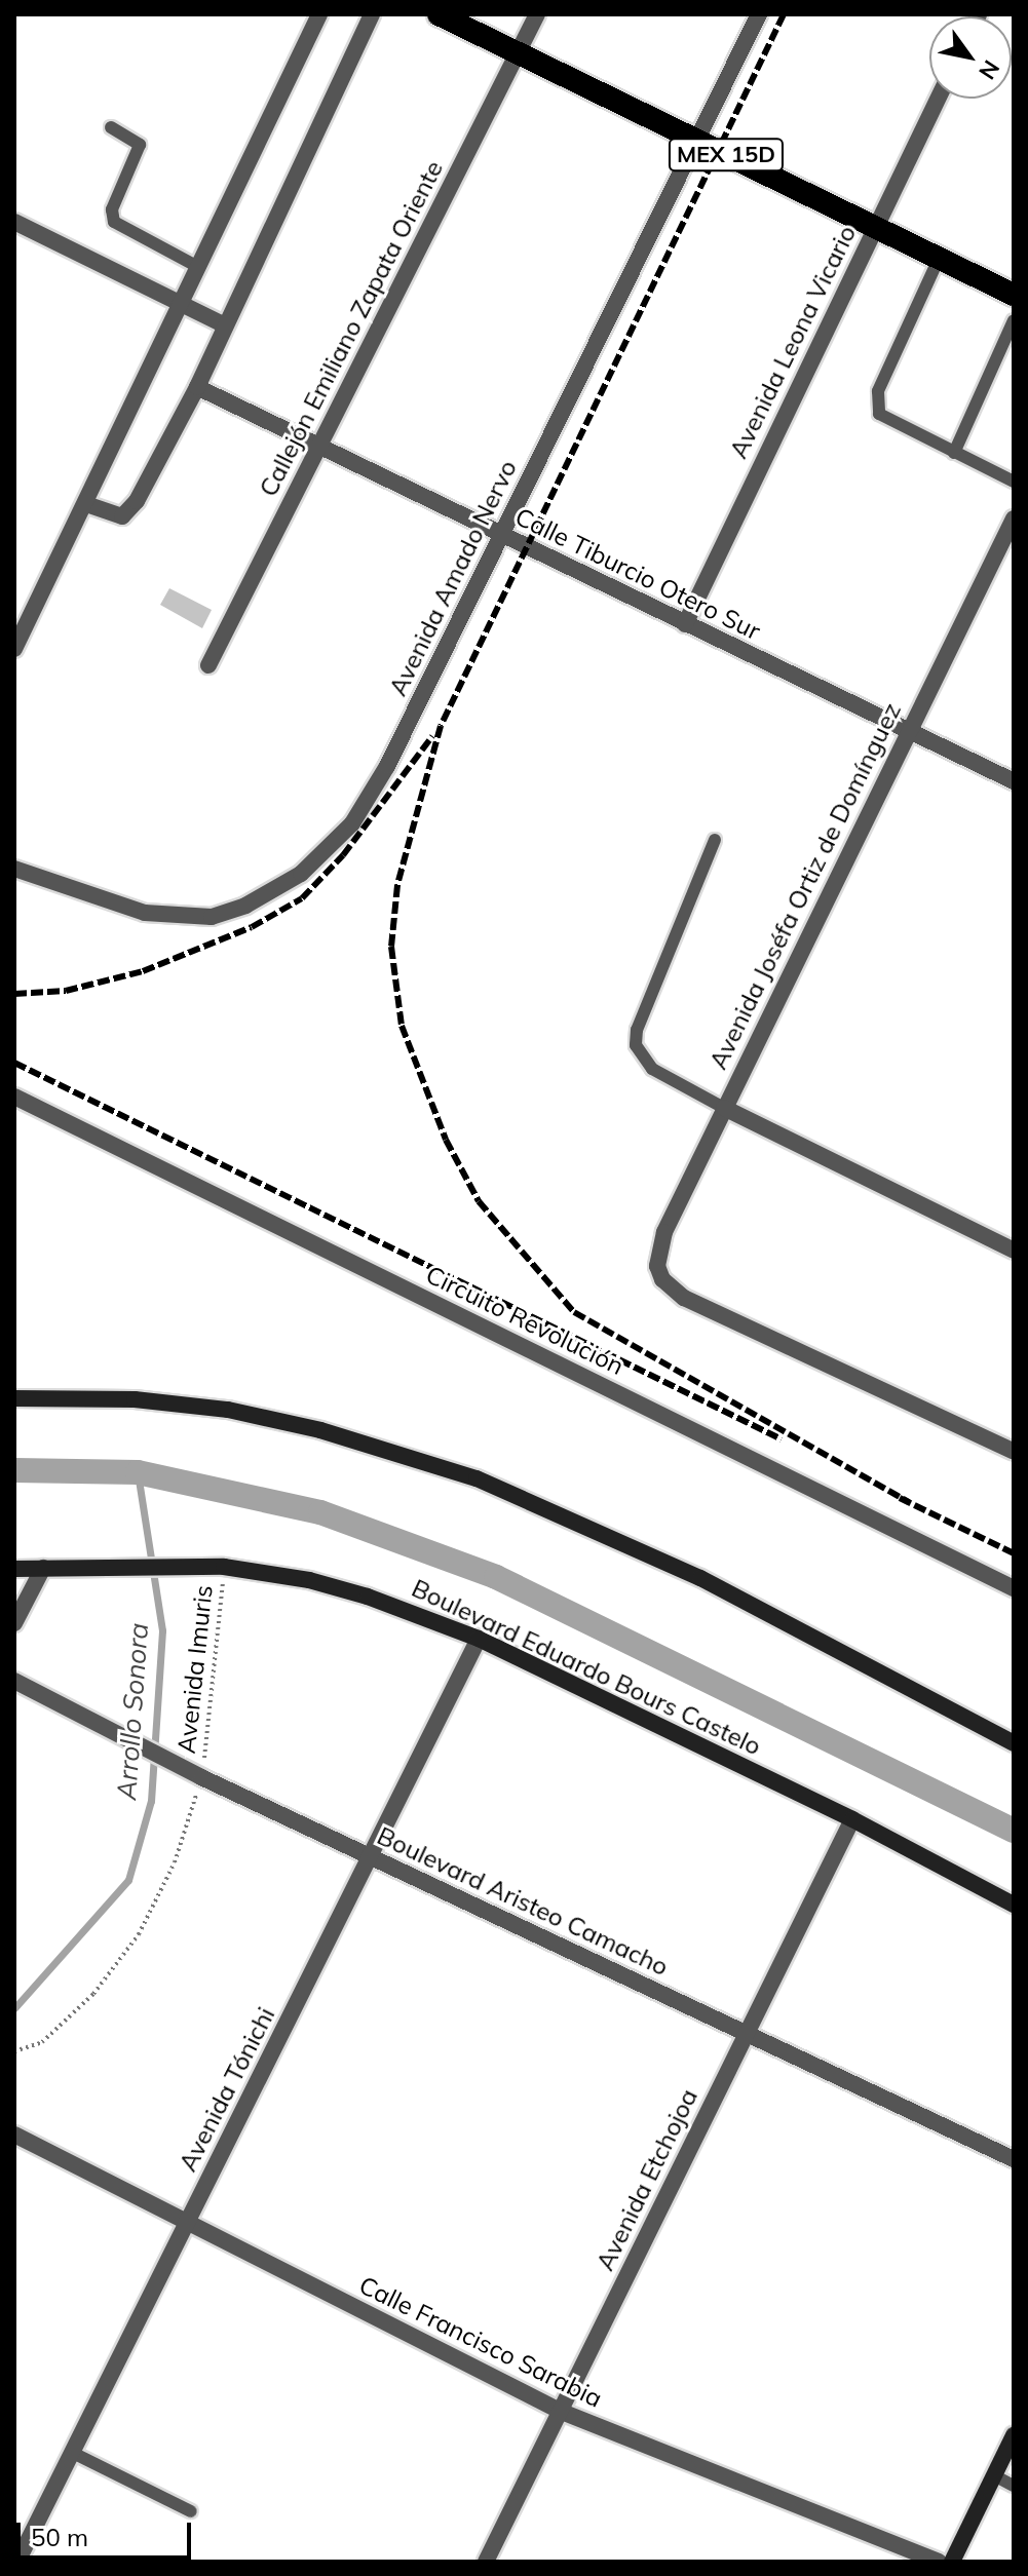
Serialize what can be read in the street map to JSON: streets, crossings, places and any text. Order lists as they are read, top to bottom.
{
  "streets": {
    "highway": ["MEX 15D"],
    "main road": ["Boulevard Eduardo Bours Castelo"],
    "street": [
      "Callejón Emiliano Zapata Oriente",
      "Avenida Leona Vicario",
      "Calle Tiburcio Otero Sur",
      "Avenida Amado Nervo",
      "Avenida Joséfa Ortiz de Domínguez",
      "Circuito Revolución",
      "Boulevard Aristeo Camacho",
      "Avenida Tónichi",
      "Avenida Etchojoa",
      "Calle Francisco Sarabia"
    ],
    "path": ["Avenida Imuris"]
  },
  "crossings": [
    ["MEX 15D", "Callejón Emiliano Zapata Oriente"],
    ["MEX 15D", "Avenida Leona Vicario"],
    ["MEX 15D", "Avenida Amado Nervo"],
    ["Callejón Emiliano Zapata Oriente", "Calle Tiburcio Otero Sur"],
    ["Avenida Leona Vicario", "Calle Tiburcio Otero Sur"],
    ["Calle Tiburcio Otero Sur", "Avenida Amado Nervo"],
    ["Calle Tiburcio Otero Sur", "Avenida Joséfa Ortiz de Domínguez"],
    ["Boulevard Eduardo Bours Castelo", "Avenida Imuris"],
    ["Boulevard Eduardo Bours Castelo", "Avenida Tónichi"],
    ["Boulevard Eduardo Bours Castelo", "Avenida Etchojoa"],
    ["Avenida Imuris", "Boulevard Aristeo Camacho"],
    ["Boulevard Aristeo Camacho", "Avenida Tónichi"],
    ["Boulevard Aristeo Camacho", "Avenida Etchojoa"],
    ["Avenida Tónichi", "Calle Francisco Sarabia"],
    ["Avenida Etchojoa", "Calle Francisco Sarabia"]
  ],
  "water": ["Arrollo Sonora"],
  "scale_bar": "50 m",
  "north": "bottom right"
}
